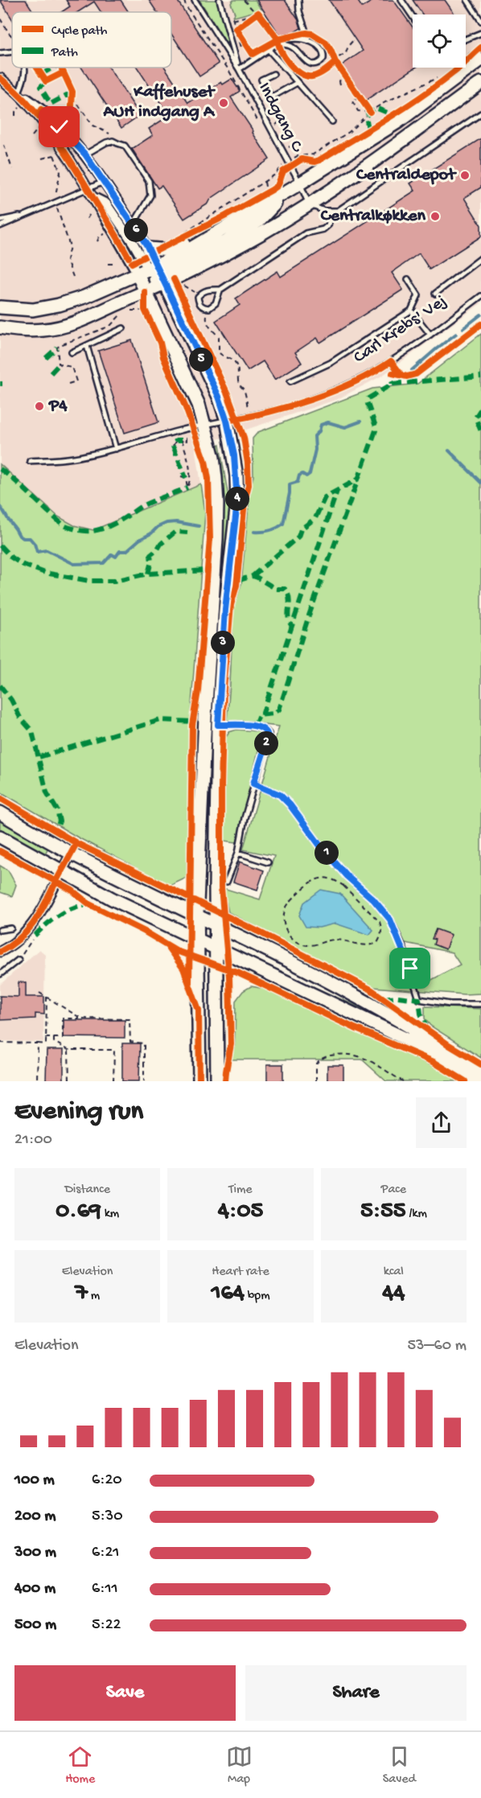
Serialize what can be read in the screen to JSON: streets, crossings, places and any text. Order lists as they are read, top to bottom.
{
  "streets": {
    "lane": ["Indgang C", "Carl Krebs' Vej"]
  },
  "places": [
    "Kaffehuset AUH indgang A",
    "Centraldepot",
    "Centralkøkken",
    "P4"
  ],
  "legend": ["Cycle path", "Path"],
  "page": {
    "pins": [
      "6",
      "5",
      "4",
      "3",
      "2",
      "1"
    ],
    "heading": ["Evening run", "21:00"],
    "stats": [
      ["Distance", "0.69 km"],
      ["Time", "4:05"],
      ["Pace", "5:55 /km"],
      ["Elevation", "7 m"],
      ["Heart rate", "164 bpm"],
      ["kcal", "44"]
    ],
    "chart": ["Elevation", "53–60 m"],
    "list": [
      {
        "name": "100 m",
        "note": "6:20"
      },
      {
        "name": "200 m",
        "note": "5:30"
      },
      {
        "name": "300 m",
        "note": "6:21"
      },
      {
        "name": "400 m",
        "note": "6:11"
      },
      {
        "name": "500 m",
        "note": "5:22"
      }
    ],
    "buttons": ["Save", "Share"],
    "tabs": ["Home", "Map", "Saved"]
  }
}
